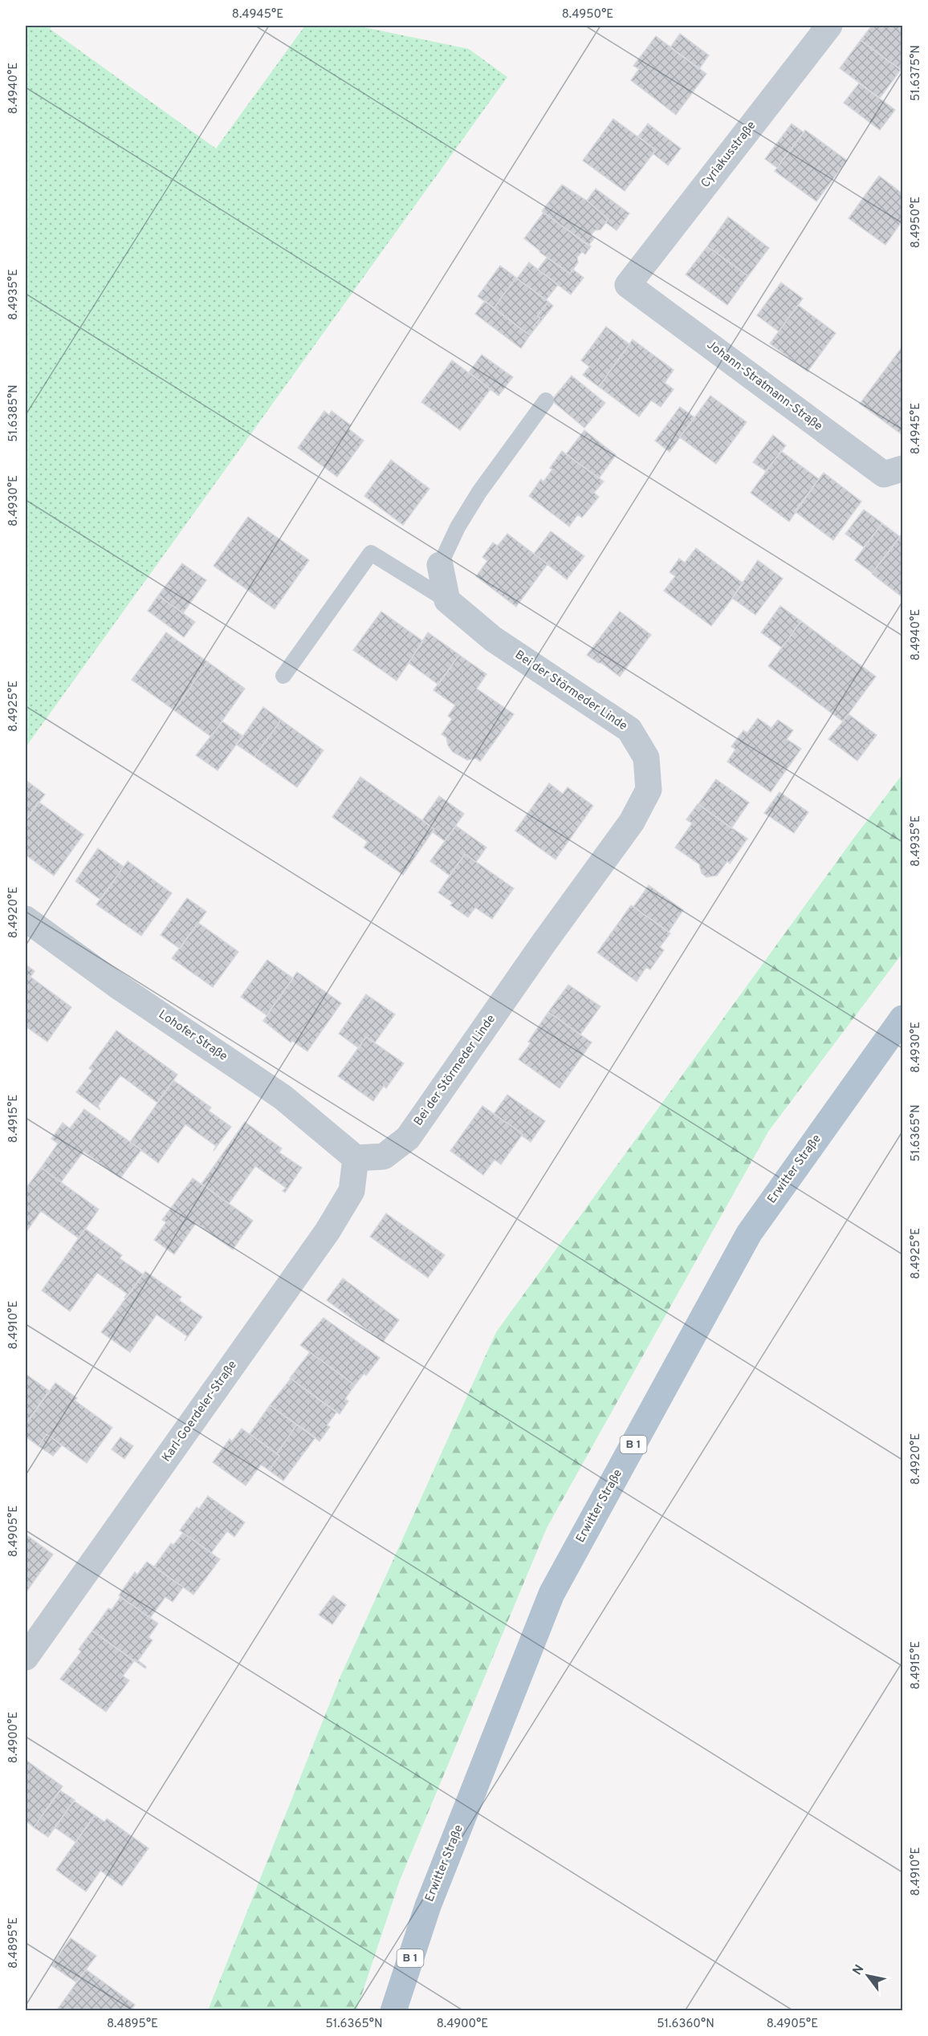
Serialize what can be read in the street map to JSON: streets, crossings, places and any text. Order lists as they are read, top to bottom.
{
  "streets": {
    "main road": ["Erwitter Straße", "B 1"],
    "street": [
      "Cyriakusstraße",
      "Johann-Stratmann-Straße",
      "Bei der Störmeder Linde",
      "Lohofer Straße",
      "Karl-Goerdeler-Straße"
    ]
  },
  "crossings": [
    ["Cyriakusstraße", "Johann-Stratmann-Straße"],
    ["Bei der Störmeder Linde", "Lohofer Straße"],
    ["Bei der Störmeder Linde", "Karl-Goerdeler-Straße"],
    ["Lohofer Straße", "Karl-Goerdeler-Straße"]
  ],
  "north": "top left",
  "coordinates": [
    "8.4945°E",
    "8.4950°E",
    "51.6375°N",
    "8.4940°E",
    "8.4935°E",
    "51.6385°N",
    "8.4930°E",
    "8.4925°E",
    "8.4920°E",
    "8.4915°E",
    "51.6365°N",
    "8.4910°E",
    "8.4905°E",
    "8.4900°E",
    "8.4895°E",
    "51.6360°N"
  ]
}
